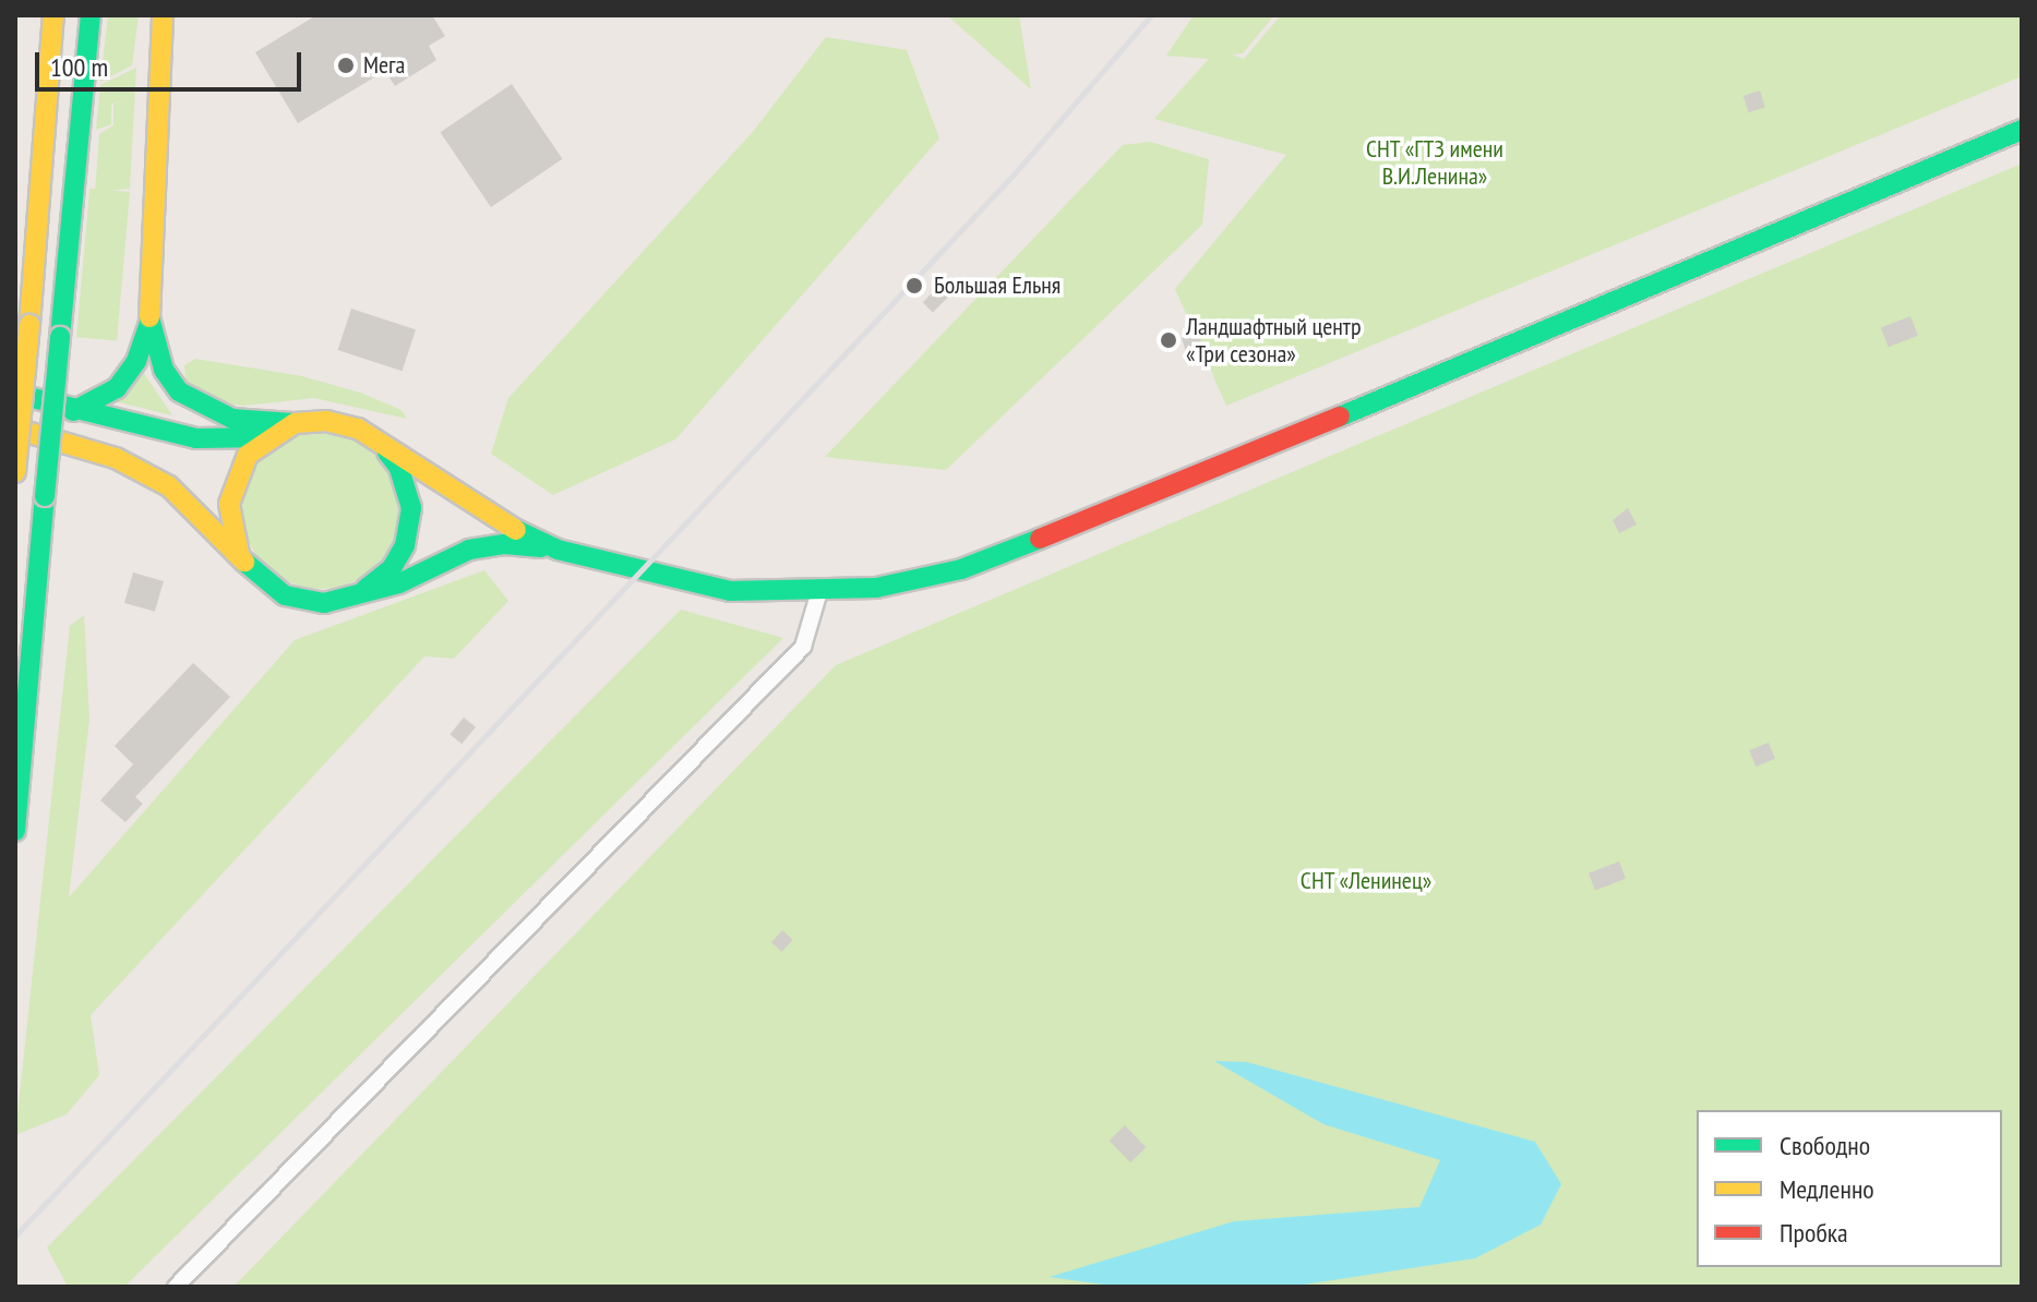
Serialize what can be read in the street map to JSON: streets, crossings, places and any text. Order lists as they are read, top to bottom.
{
  "parks": ["СНТ «ГТЗ имени В.И.Ленина»", "СНТ «Ленинец»"],
  "places": ["Мега", "Большая Ельня", "Ландшафтный центр «Три сезона»"],
  "legend": ["Свободно", "Медленно", "Пробка"],
  "scale_bar": "100 m"
}
